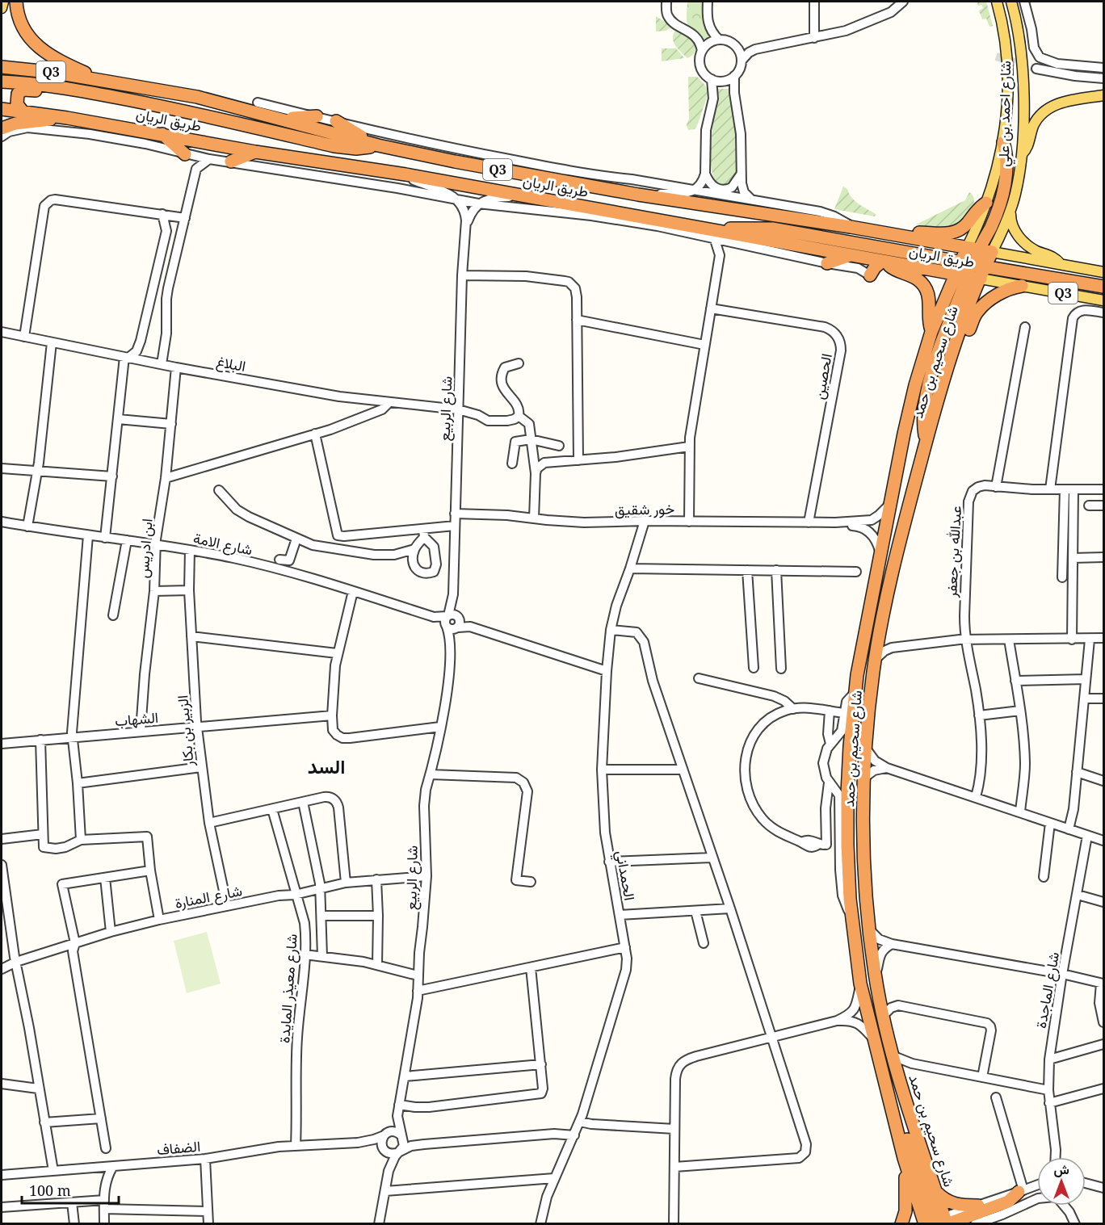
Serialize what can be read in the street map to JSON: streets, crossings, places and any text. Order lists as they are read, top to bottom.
{
  "streets": {
    "highway": [
      "Q3",
      "شارع احمد بن علي",
      "طريق الريان",
      "شارع سحيم بن حمد"
    ],
    "street": [
      "البلاغ",
      "الحصين",
      "شارع الربيع",
      "خور شقيق",
      "شارع الامة",
      "ابن ادريس",
      "عبدالله بن جعفر",
      "الشهاب",
      "الزبير بن بكار",
      "الحمداني",
      "شارع المنارة",
      "شارع معيذر المايدة",
      "شارع الماجدة",
      "الضفاف"
    ]
  },
  "crossings": [
    ["شارع احمد بن علي", "طريق الريان"],
    ["شارع احمد بن علي", "شارع سحيم بن حمد"],
    ["طريق الريان", "شارع سحيم بن حمد"],
    ["طريق الريان", "شارع الربيع"],
    ["شارع سحيم بن حمد", "خور شقيق"],
    ["البلاغ", "شارع الربيع"],
    ["البلاغ", "ابن ادريس"],
    ["الحصين", "خور شقيق"],
    ["شارع الربيع", "خور شقيق"],
    ["شارع الربيع", "شارع الامة"],
    ["شارع الربيع", "شارع المنارة"],
    ["شارع الربيع", "الضفاف"],
    ["خور شقيق", "الحمداني"],
    ["شارع الامة", "ابن ادريس"],
    ["شارع الامة", "الزبير بن بكار"],
    ["ابن ادريس", "الشهاب"],
    ["الشهاب", "الزبير بن بكار"],
    ["الزبير بن بكار", "شارع المنارة"],
    ["شارع المنارة", "شارع معيذر المايدة"],
    ["شارع معيذر المايدة", "الضفاف"]
  ],
  "districts": ["السد"],
  "scale_bar": "100 m",
  "north": "top"
}
